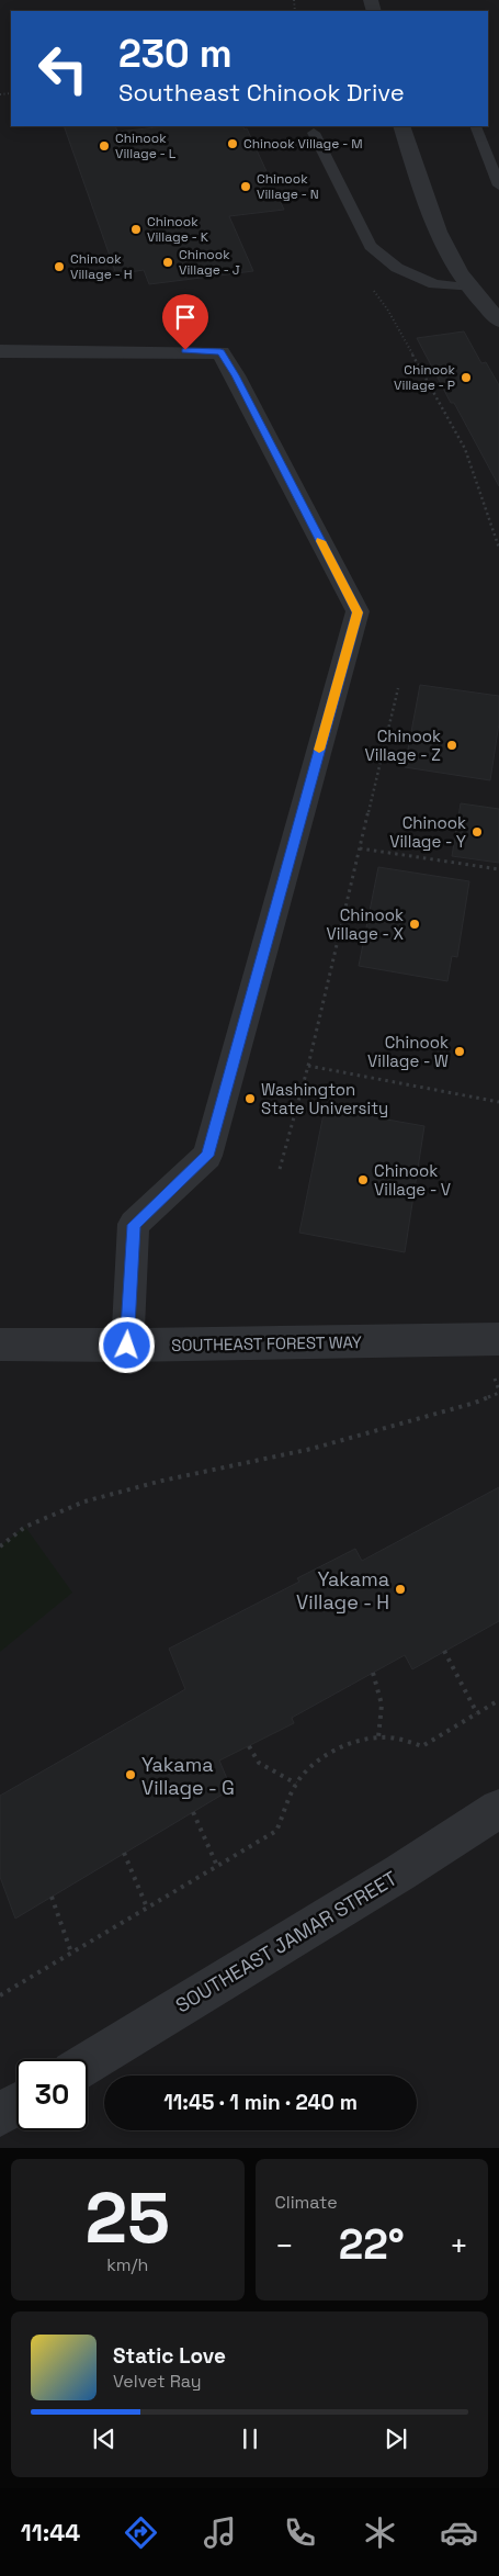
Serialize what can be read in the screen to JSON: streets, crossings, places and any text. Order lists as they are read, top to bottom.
{
  "streets": {
    "street": ["SOUTHEAST FOREST WAY", "SOUTHEAST JAMAR STREET"]
  },
  "places": [
    "Chinook Village - M",
    "Chinook Village - L",
    "Chinook Village - N",
    "Chinook Village - K",
    "Chinook Village - J",
    "Chinook Village - H",
    "Chinook Village - P",
    "Chinook Village - Z",
    "Chinook Village - Y",
    "Chinook Village - X",
    "Chinook Village - W",
    "Washington State University",
    "Chinook Village - V",
    "Yakama Village - H",
    "Yakama Village - G"
  ],
  "page": {
    "turn": ["230 m", "Southeast Chinook Drive"],
    "limit": "30",
    "trip": "11:45 · 1 min · 240 m",
    "tile": [
      ["25", "km/h"],
      "Climate"
    ],
    "heat": ["−", "22°", "+"],
    "song": ["Static Love", "Velvet Ray"],
    "tabs": "11:44"
  }
}
